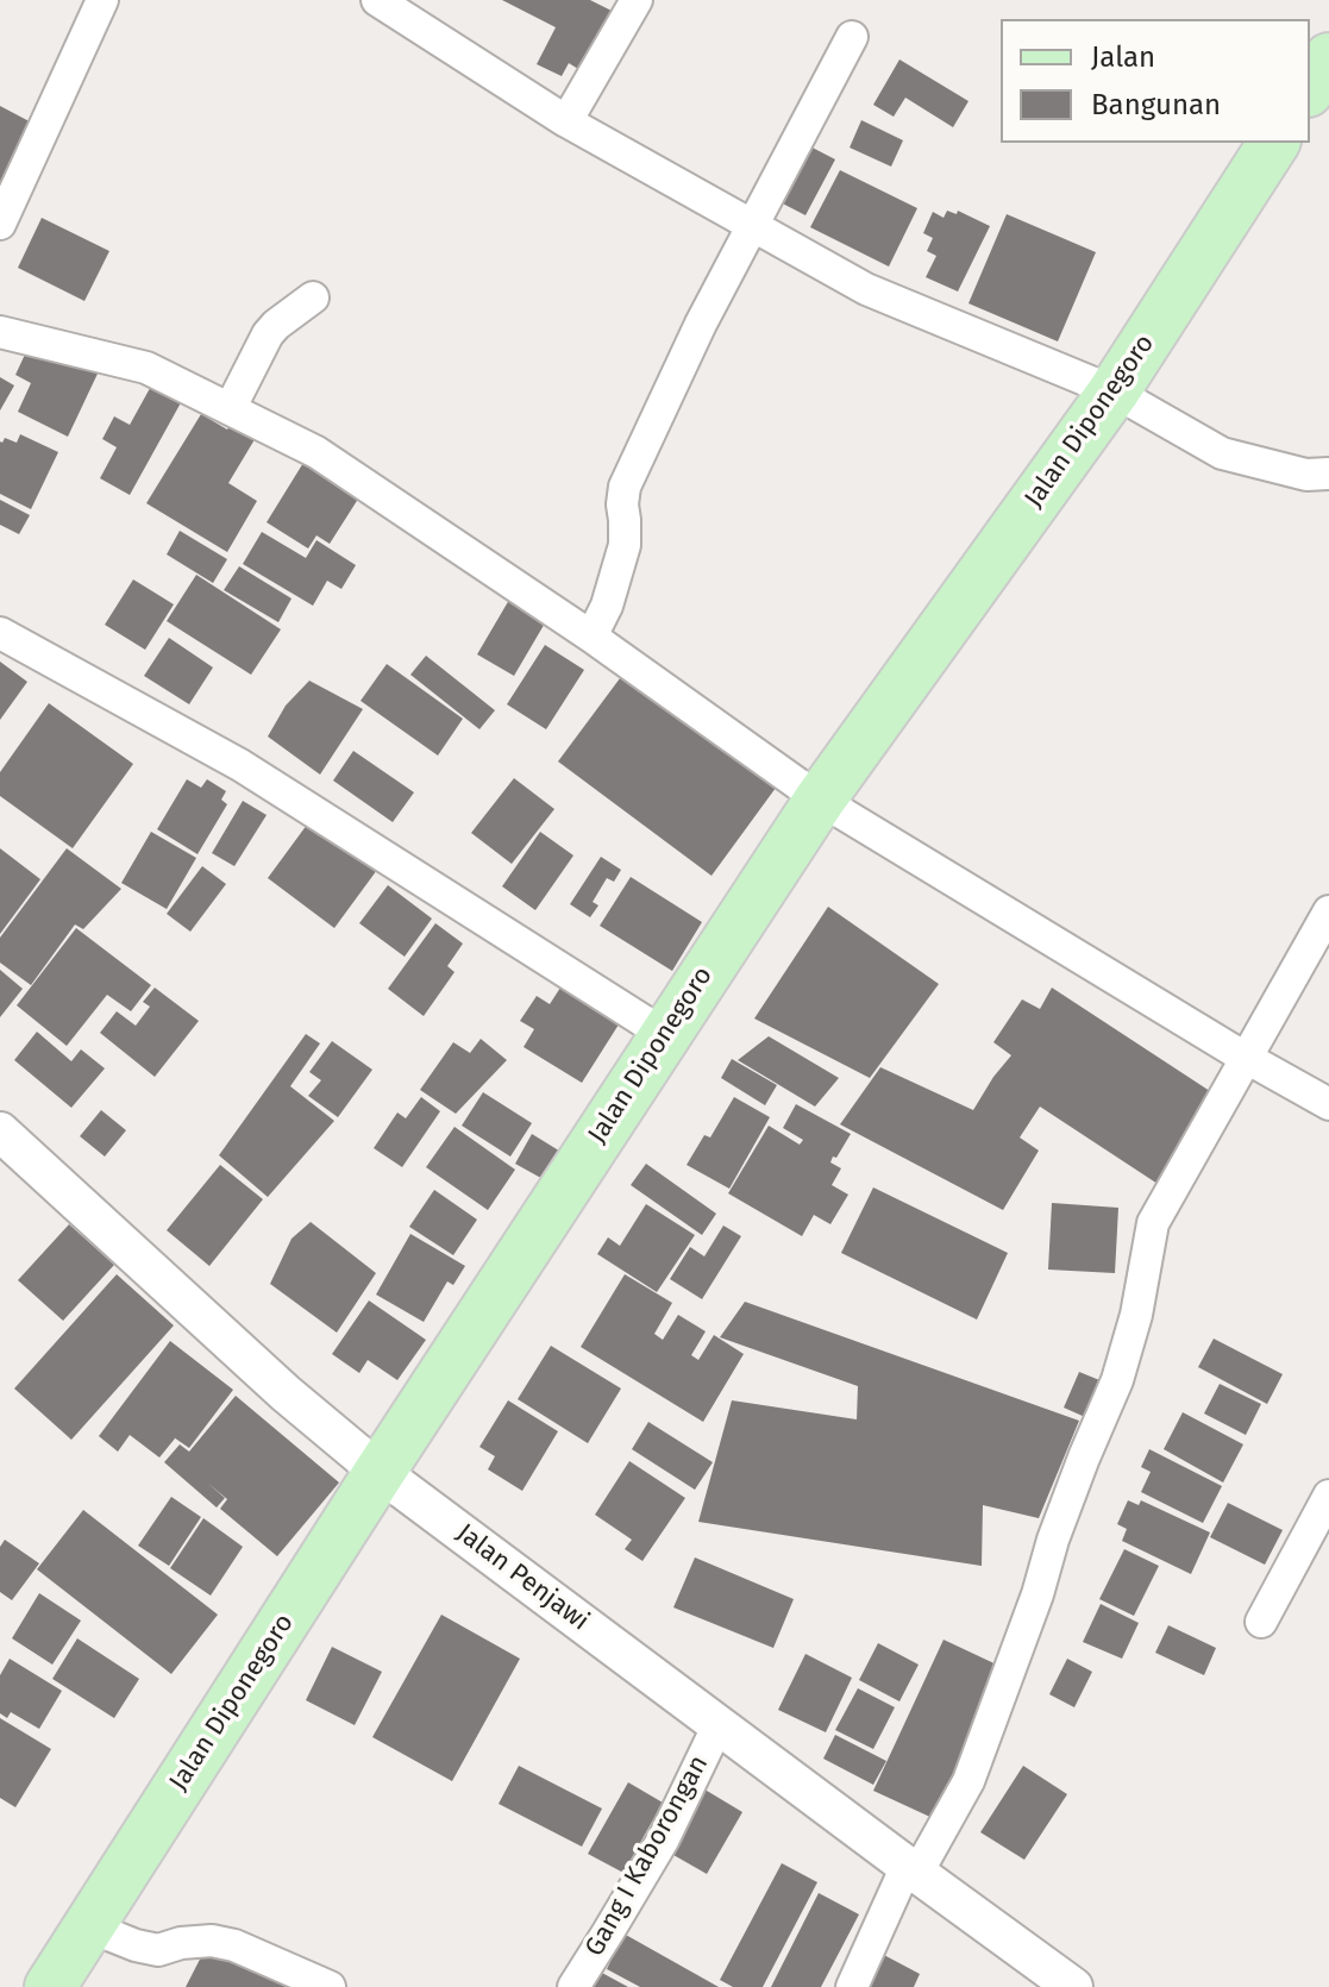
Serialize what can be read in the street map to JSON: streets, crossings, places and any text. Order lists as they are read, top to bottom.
{
  "streets": {
    "main road": ["Jalan Diponegoro"],
    "street": ["Jalan Penjawi", "Gang I Kaborongan"]
  },
  "crossings": [
    ["Jalan Diponegoro", "Jalan Penjawi"],
    ["Jalan Penjawi", "Gang I Kaborongan"]
  ],
  "legend": ["Jalan", "Bangunan"]
}
